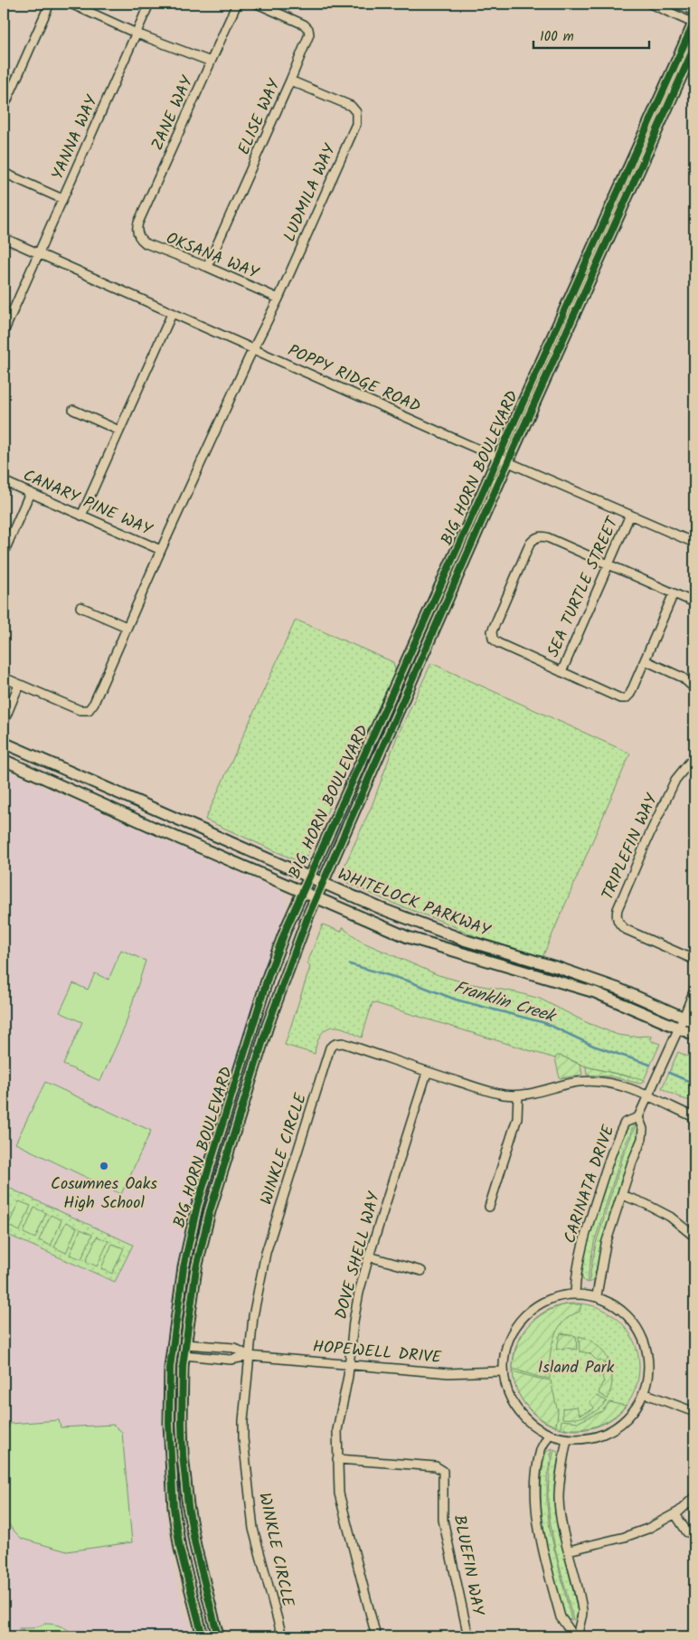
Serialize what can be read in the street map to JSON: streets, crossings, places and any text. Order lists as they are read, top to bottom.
{
  "streets": {
    "main road": ["BIG HORN BOULEVARD", "WHITELOCK PARKWAY"],
    "street": [
      "ZANE WAY",
      "ELISE WAY",
      "YANNA WAY",
      "LUDMILA WAY",
      "OKSANA WAY",
      "POPPY RIDGE ROAD",
      "CANARY PINE WAY",
      "SEA TURTLE STREET",
      "TRIPLEFIN WAY",
      "WINKLE CIRCLE",
      "CARINATA DRIVE",
      "DOVE SHELL WAY",
      "HOPEWELL DRIVE",
      "BLUEFIN WAY"
    ]
  },
  "crossings": [
    ["ZANE WAY", "OKSANA WAY"],
    ["ELISE WAY", "LUDMILA WAY"],
    ["ELISE WAY", "OKSANA WAY"],
    ["YANNA WAY", "POPPY RIDGE ROAD"],
    ["LUDMILA WAY", "OKSANA WAY"],
    ["LUDMILA WAY", "POPPY RIDGE ROAD"],
    ["LUDMILA WAY", "CANARY PINE WAY"],
    ["POPPY RIDGE ROAD", "BIG HORN BOULEVARD"],
    ["POPPY RIDGE ROAD", "SEA TURTLE STREET"],
    ["BIG HORN BOULEVARD", "WHITELOCK PARKWAY"],
    ["BIG HORN BOULEVARD", "HOPEWELL DRIVE"],
    ["WINKLE CIRCLE", "DOVE SHELL WAY"],
    ["WINKLE CIRCLE", "HOPEWELL DRIVE"],
    ["CARINATA DRIVE", "HOPEWELL DRIVE"],
    ["DOVE SHELL WAY", "HOPEWELL DRIVE"],
    ["DOVE SHELL WAY", "BLUEFIN WAY"]
  ],
  "water": ["Franklin Creek"],
  "parks": ["Island Park"],
  "places": ["Cosumnes Oaks High School"],
  "scale_bar": "100 m"
}
